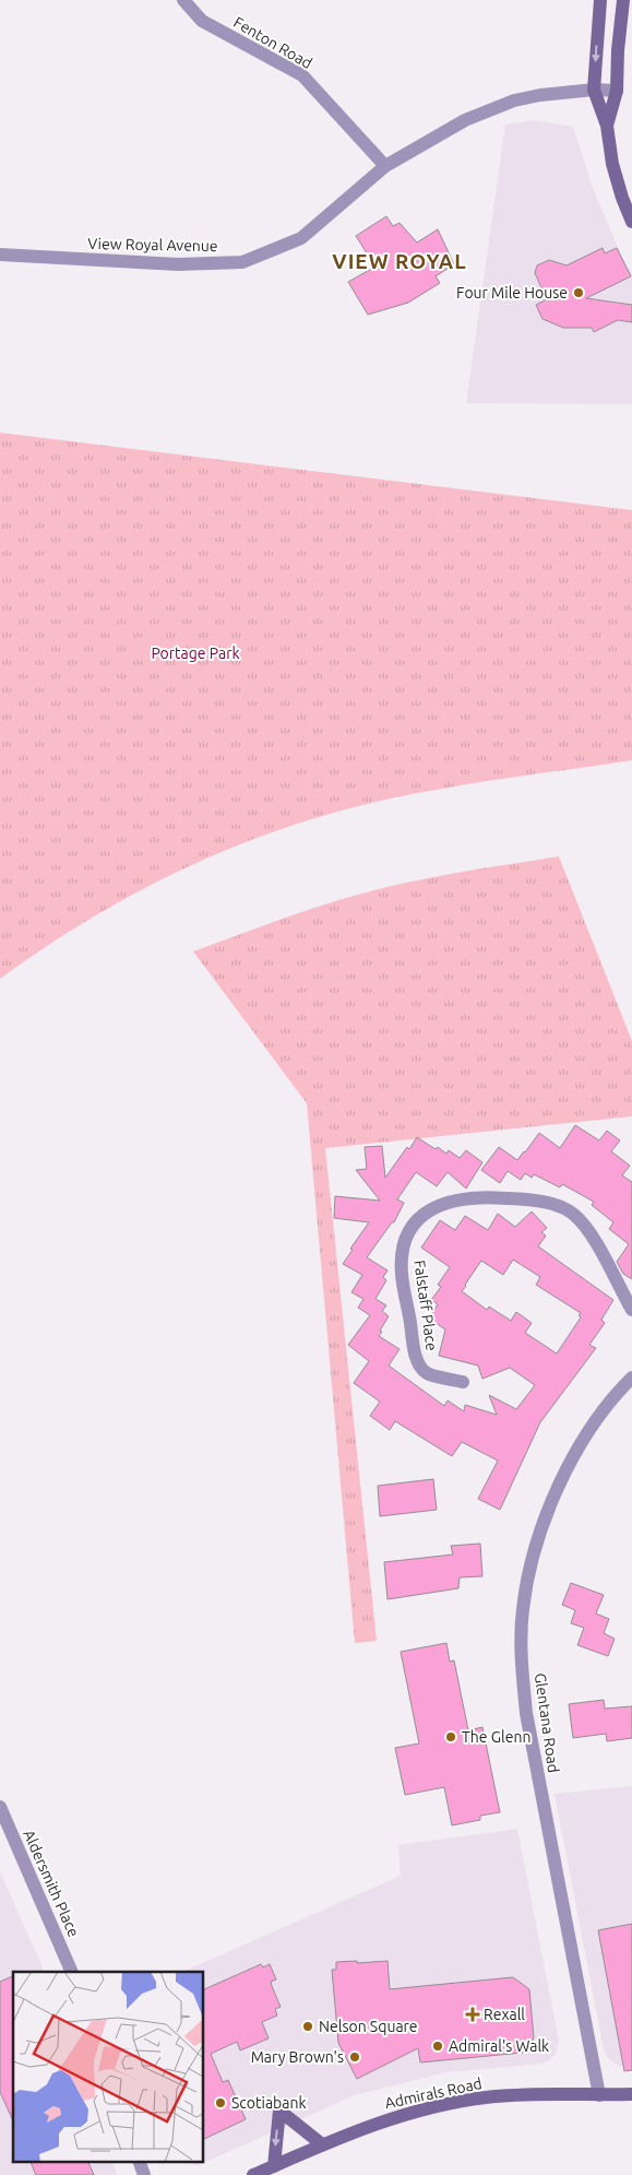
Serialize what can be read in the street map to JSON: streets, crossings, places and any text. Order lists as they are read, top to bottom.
{
  "streets": {
    "main road": ["Admirals Road"],
    "street": [
      "Fenton Road",
      "View Royal Avenue",
      "Falstaff Place",
      "Glentana Road",
      "Aldersmith Place"
    ]
  },
  "crossings": [
    ["Fenton Road", "View Royal Avenue"],
    ["Glentana Road", "Admirals Road"]
  ],
  "districts": ["VIEW ROYAL"],
  "parks": ["Portage Park"],
  "places": {
    "other": [
      "Four Mile House",
      "The Glenn",
      "Nelson Square",
      "Admiral's Walk",
      "Mary Brown's",
      "Scotiabank"
    ],
    "health": ["Rexall"]
  }
}
